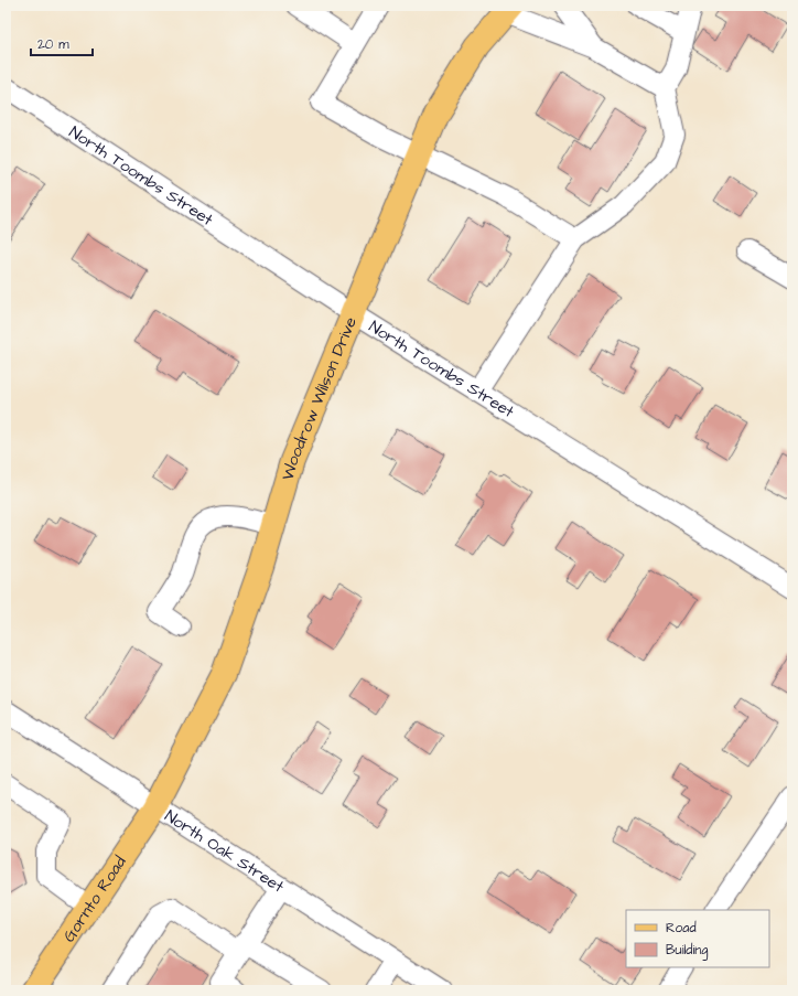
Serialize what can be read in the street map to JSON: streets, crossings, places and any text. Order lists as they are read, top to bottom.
{
  "streets": {
    "main road": ["Woodrow Wilson Drive", "Gornto Road"],
    "street": ["North Toombs Street", "North Oak Street"]
  },
  "crossings": [
    ["North Toombs Street", "Woodrow Wilson Drive"],
    ["Woodrow Wilson Drive", "North Oak Street"],
    ["Woodrow Wilson Drive", "Gornto Road"],
    ["North Oak Street", "Gornto Road"]
  ],
  "legend": ["Road", "Building"],
  "scale_bar": "20 m"
}
